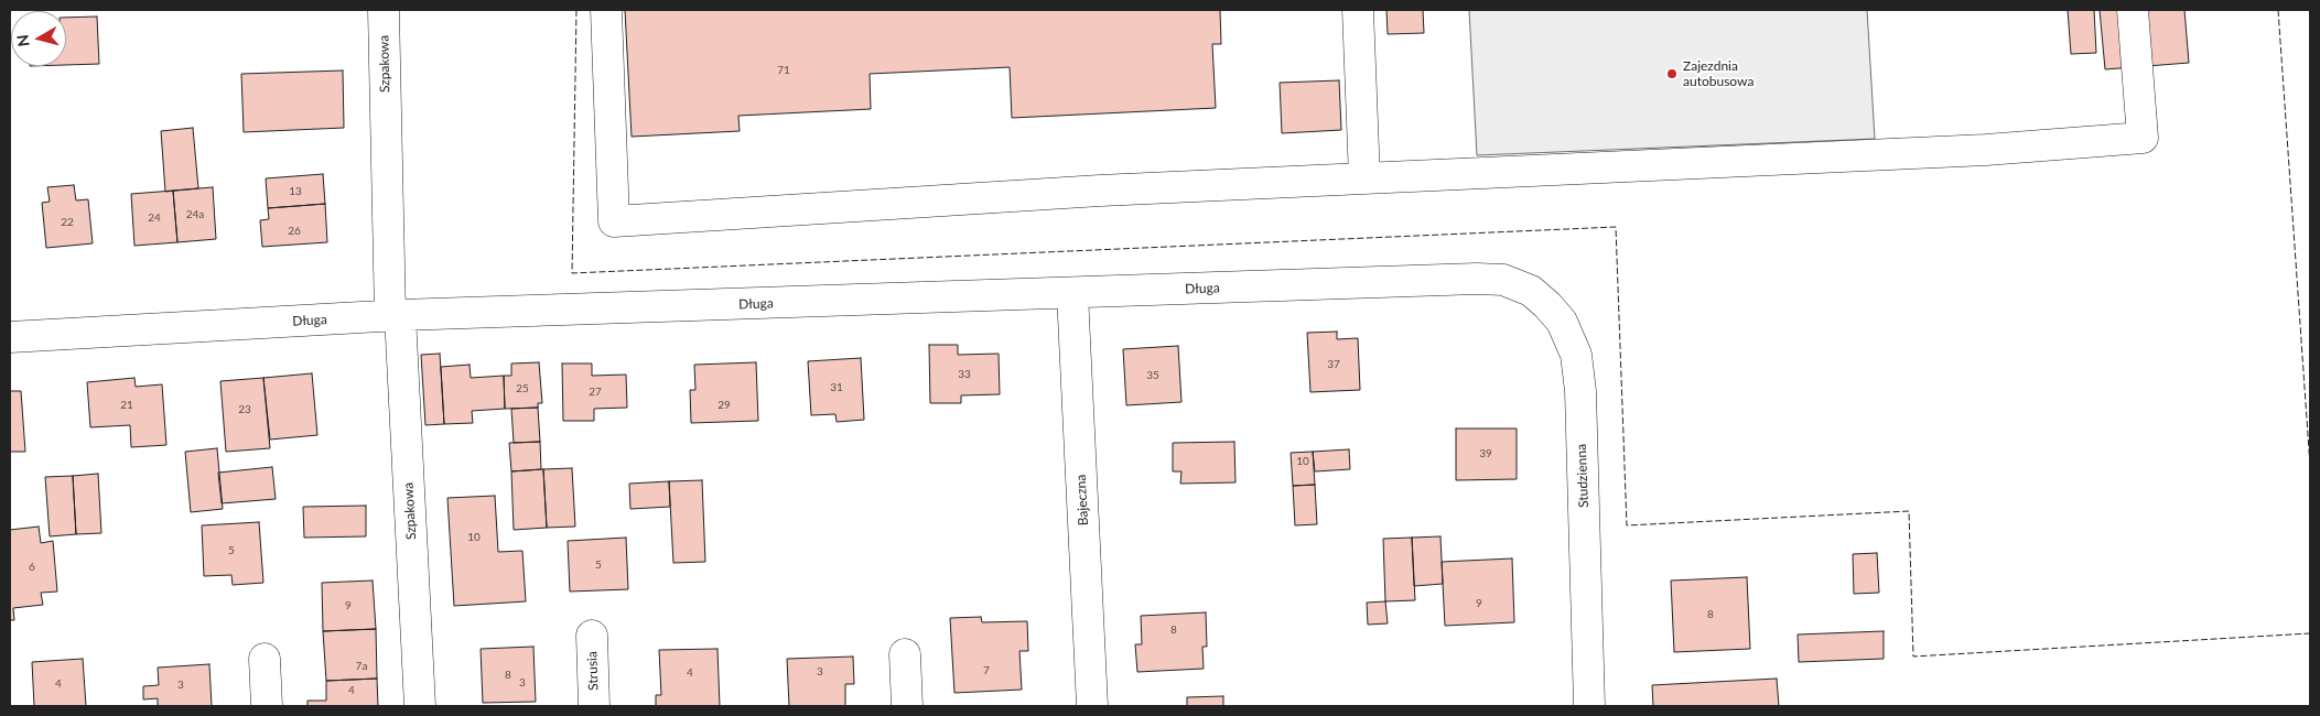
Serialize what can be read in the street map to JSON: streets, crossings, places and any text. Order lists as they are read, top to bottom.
{
  "streets": {
    "street": [
      "Szpakowa",
      "Długa",
      "Studzienna",
      "Bajeczna",
      "Strusia"
    ]
  },
  "crossings": [
    ["Szpakowa", "Długa"],
    ["Długa", "Studzienna"],
    ["Długa", "Bajeczna"]
  ],
  "places": ["Zajezdnia autobusowa"],
  "house_numbers": [
    "71",
    "13",
    "24a",
    "24",
    "22",
    "26",
    "37",
    "33",
    "35",
    "31",
    "25",
    "27",
    "21",
    "29",
    "23",
    "39",
    "10",
    "10",
    "5",
    "5",
    "6",
    "9",
    "9",
    "8",
    "8",
    "7a",
    "7",
    "3",
    "4",
    "8",
    "3",
    "4",
    "3",
    "4"
  ],
  "north": "left"
}
